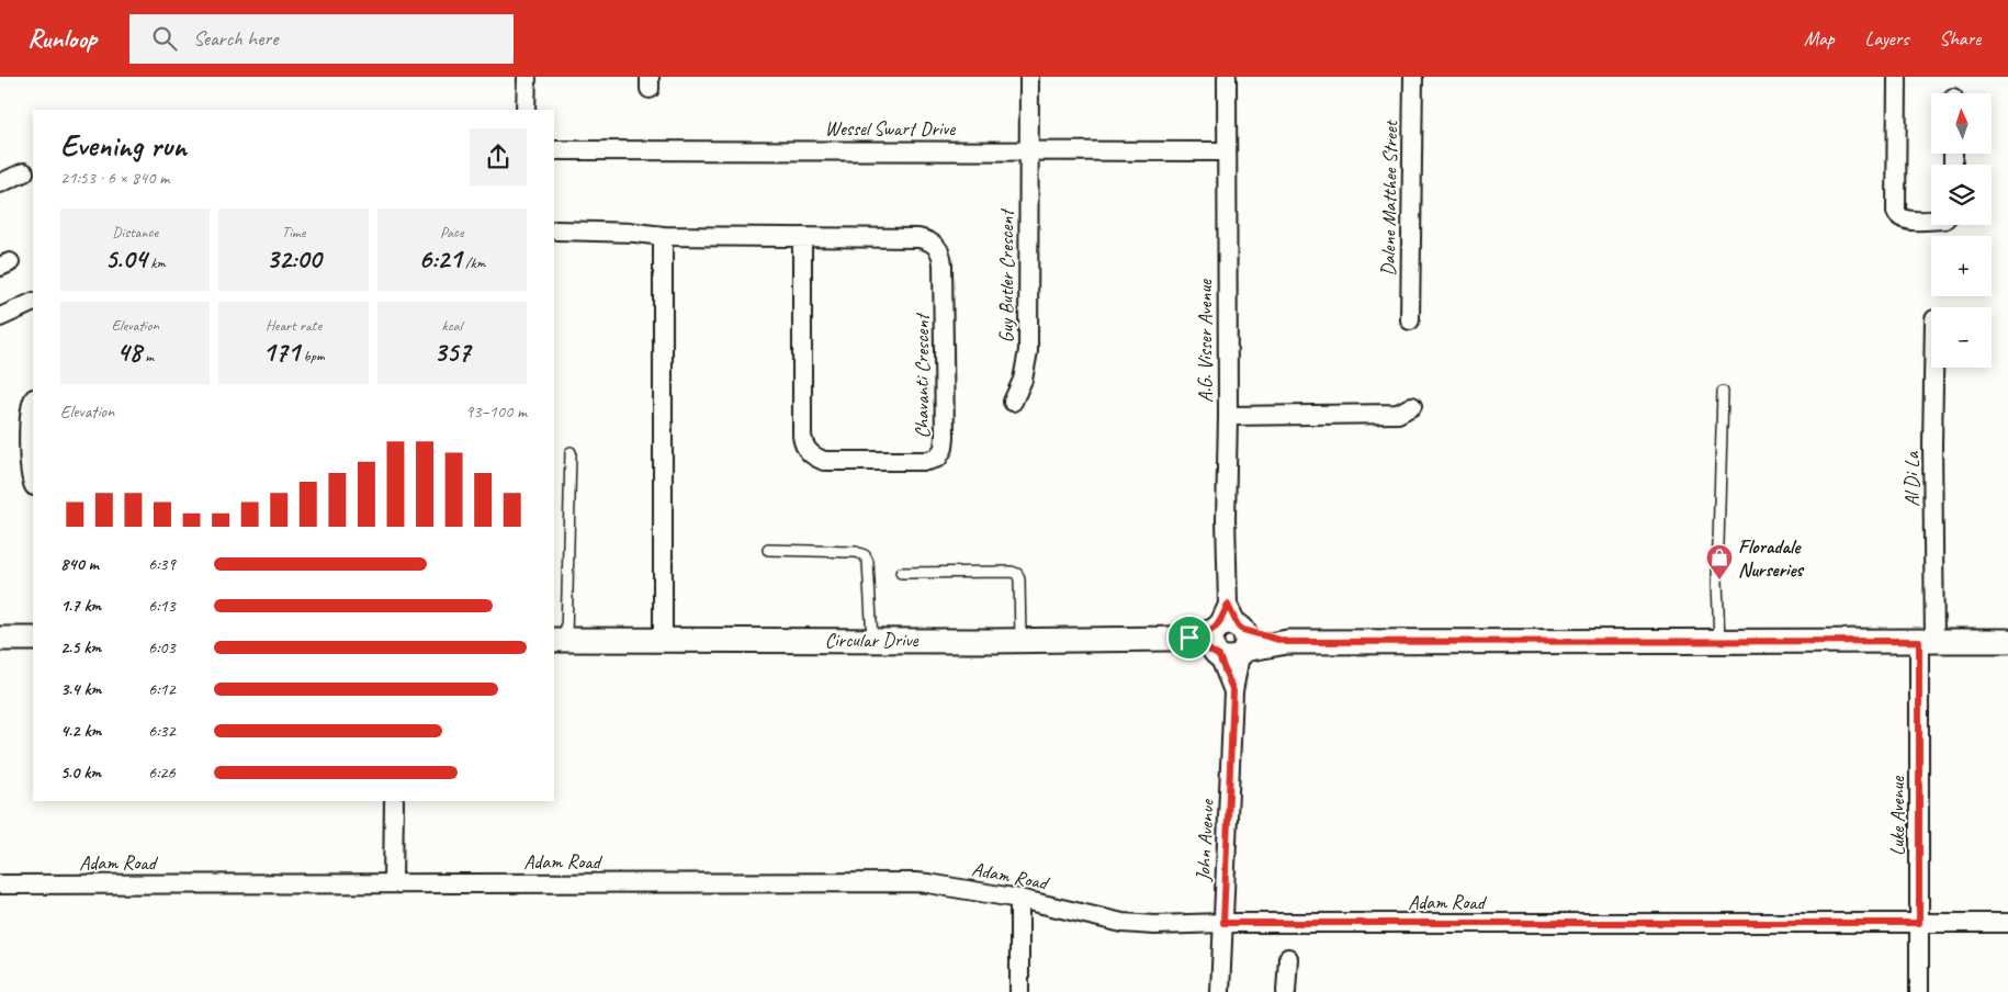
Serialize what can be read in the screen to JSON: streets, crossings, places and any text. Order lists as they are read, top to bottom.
{
  "streets": {
    "street": [
      "Wessel Swart Drive",
      "Dalene Matthee Street",
      "Guy Butler Crescent",
      "A.G. Visser Avenue",
      "Chavanti Crescent",
      "Al Di La",
      "Circular Drive",
      "Luke Avenue",
      "John Avenue",
      "Adam Road"
    ]
  },
  "crossings": [
    ["Wessel Swart Drive", "Guy Butler Crescent"],
    ["Wessel Swart Drive", "A.G. Visser Avenue"],
    ["A.G. Visser Avenue", "Circular Drive"],
    ["A.G. Visser Avenue", "John Avenue"],
    ["Al Di La", "Luke Avenue"],
    ["Circular Drive", "John Avenue"],
    ["Luke Avenue", "Adam Road"],
    ["John Avenue", "Adam Road"]
  ],
  "places": {
    "shop": ["Floradale Nurseries"]
  },
  "north": "top",
  "page": {
    "header": "Runloop",
    "search": "Search here",
    "nav": ["Map", "Layers", "Share"],
    "map_buttons": ["+", "−"],
    "heading": ["Evening run", "21:53 · 6 × 840 m"],
    "stats": [
      ["Distance", "5.04 km"],
      ["Time", "32:00"],
      ["Pace", "6:21 /km"],
      ["Elevation", "48 m"],
      ["Heart rate", "171 bpm"],
      ["kcal", "357"]
    ],
    "chart": ["Elevation", "93–100 m"],
    "list": [
      {
        "name": "840 m",
        "note": "6:39"
      },
      {
        "name": "1.7 km",
        "note": "6:13"
      },
      {
        "name": "2.5 km",
        "note": "6:03"
      },
      {
        "name": "3.4 km",
        "note": "6:12"
      },
      {
        "name": "4.2 km",
        "note": "6:32"
      },
      {
        "name": "5.0 km",
        "note": "6:26"
      }
    ]
  }
}
